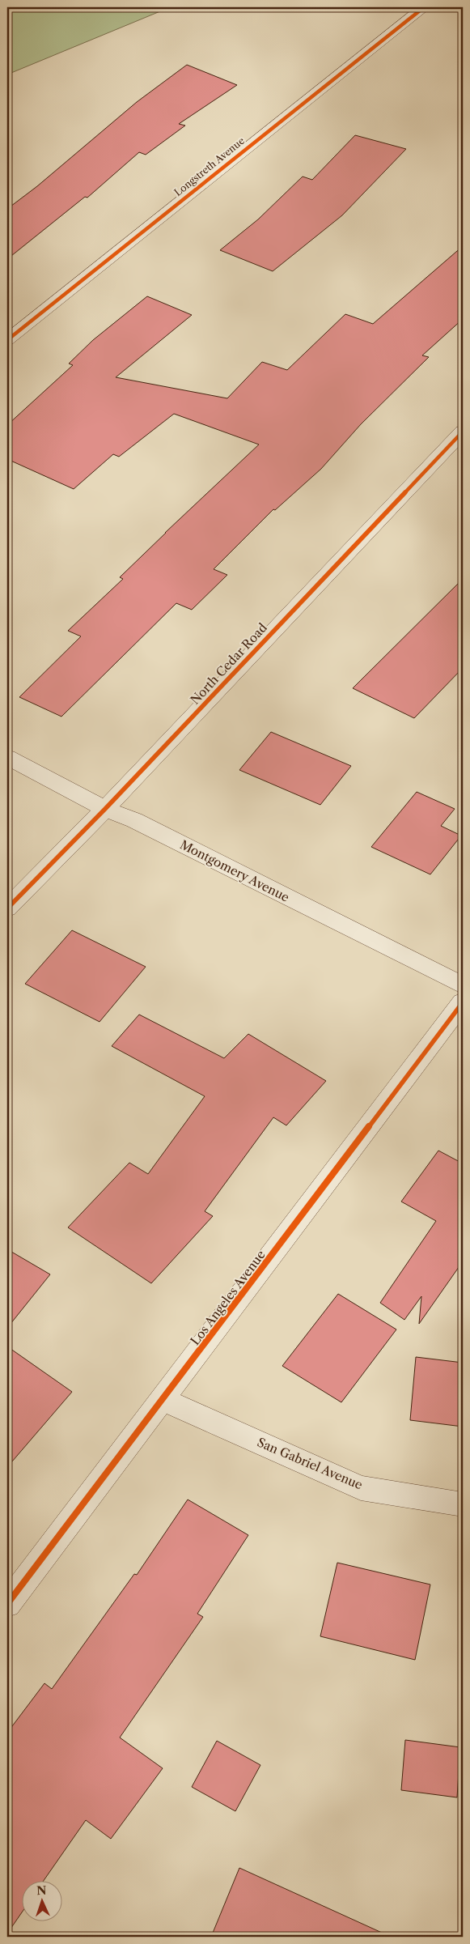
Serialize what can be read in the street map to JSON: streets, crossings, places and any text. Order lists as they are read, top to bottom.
{
  "streets": {
    "street": [
      "Longstreth Avenue",
      "North Cedar Road",
      "Montgomery Avenue",
      "Los Angeles Avenue",
      "San Gabriel Avenue"
    ]
  },
  "crossings": [
    ["North Cedar Road", "Montgomery Avenue"],
    ["Los Angeles Avenue", "San Gabriel Avenue"]
  ],
  "north": "top"
}
